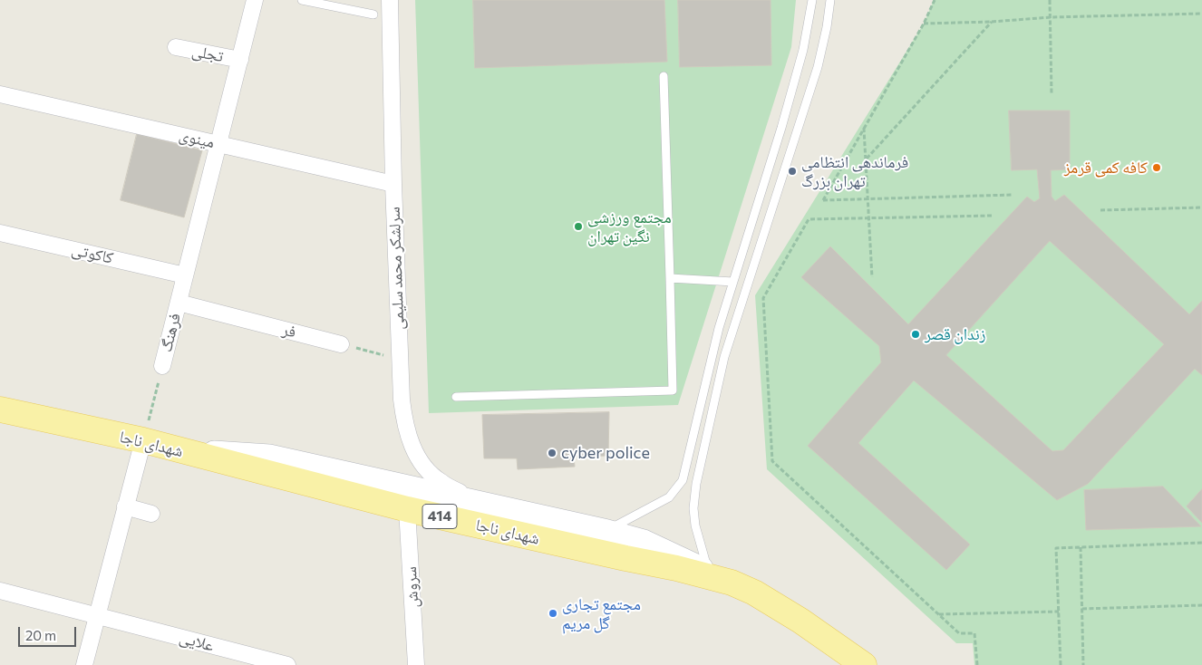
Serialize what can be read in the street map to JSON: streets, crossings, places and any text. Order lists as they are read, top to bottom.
{
  "streets": {
    "main road": ["شهدای ناجا", "414"],
    "street": [
      "تجلی",
      "مینوی",
      "کاکوتی",
      "سرلشکر محمد سلیمی",
      "فر",
      "فرهنگ",
      "سروش",
      "علایی"
    ]
  },
  "crossings": [
    ["تجلی", "فرهنگ"],
    ["مینوی", "سرلشکر محمد سلیمی"],
    ["مینوی", "فرهنگ"],
    ["کاکوتی", "فرهنگ"],
    ["فر", "فرهنگ"],
    ["فرهنگ", "شهدای ناجا"],
    ["شهدای ناجا", "سروش"]
  ],
  "places": [
    "کافه کمی قرمز",
    "فرماندهی انتظامی تهران بزرگ",
    "مجتمع ورزشی نگین تهران",
    "زندان قصر",
    "cyber police",
    "مجتمع تجاری گل مریم"
  ],
  "scale_bar": "20 m"
}
